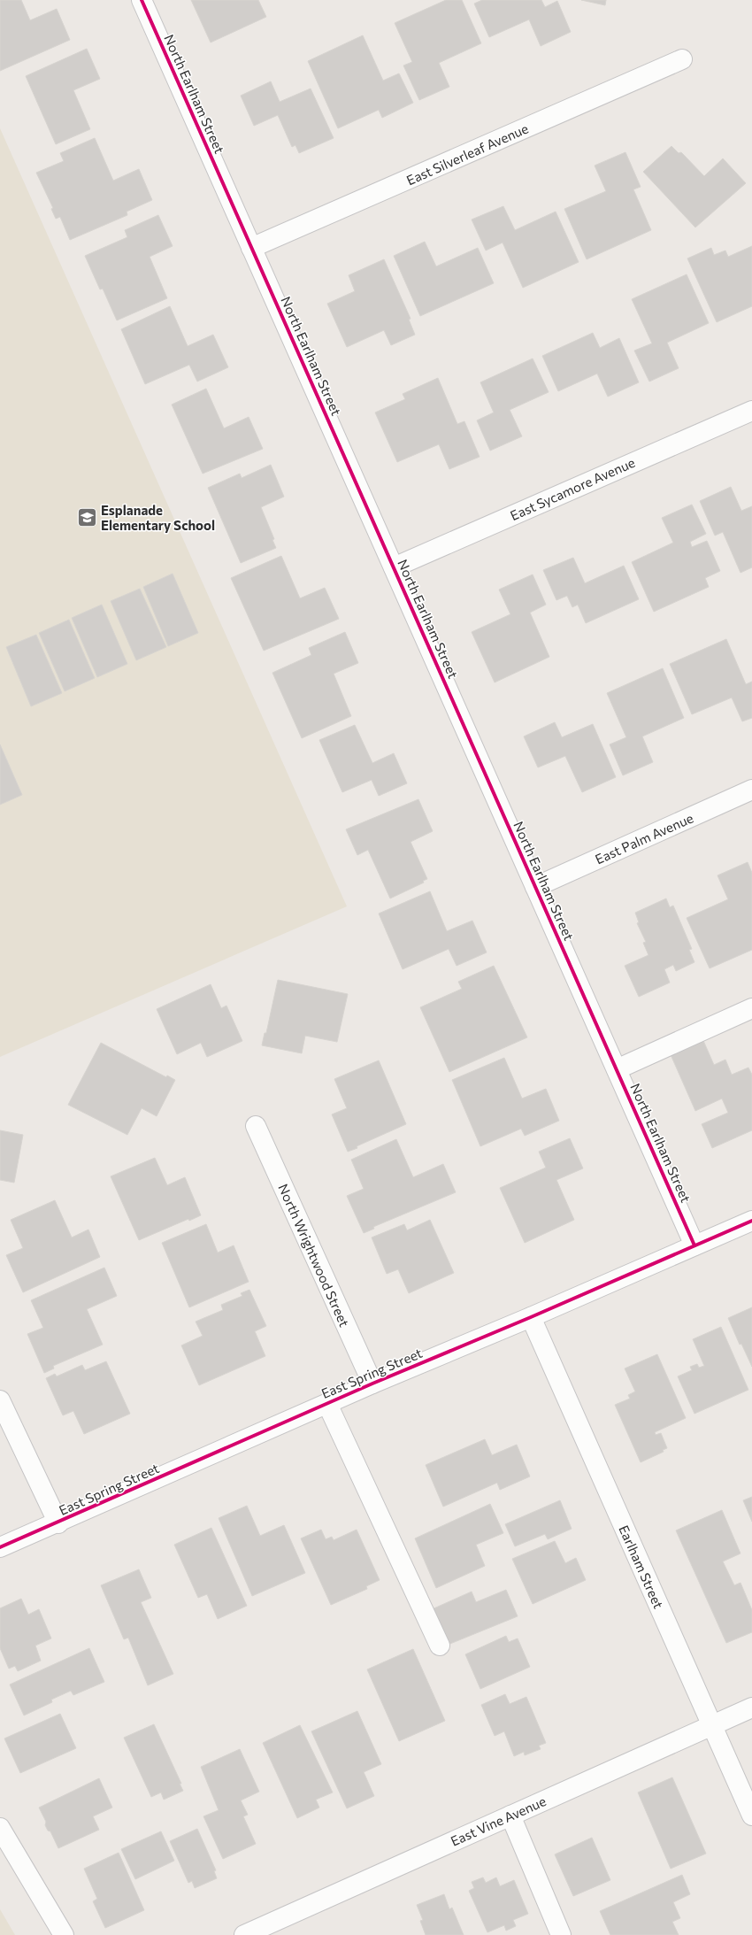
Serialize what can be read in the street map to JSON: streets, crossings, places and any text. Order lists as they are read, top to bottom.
{
  "streets": {
    "street": [
      "North Earlham Street",
      "East Silverleaf Avenue",
      "East Sycamore Avenue",
      "East Palm Avenue",
      "North Wrightwood Street",
      "East Spring Street",
      "Earlham Street",
      "East Vine Avenue"
    ]
  },
  "crossings": [
    ["North Earlham Street", "East Silverleaf Avenue"],
    ["North Earlham Street", "East Sycamore Avenue"],
    ["North Earlham Street", "East Palm Avenue"],
    ["North Earlham Street", "East Spring Street"],
    ["North Wrightwood Street", "East Spring Street"],
    ["East Spring Street", "Earlham Street"],
    ["Earlham Street", "East Vine Avenue"]
  ],
  "places": {
    "school or university": ["Esplanade Elementary School"]
  }
}
